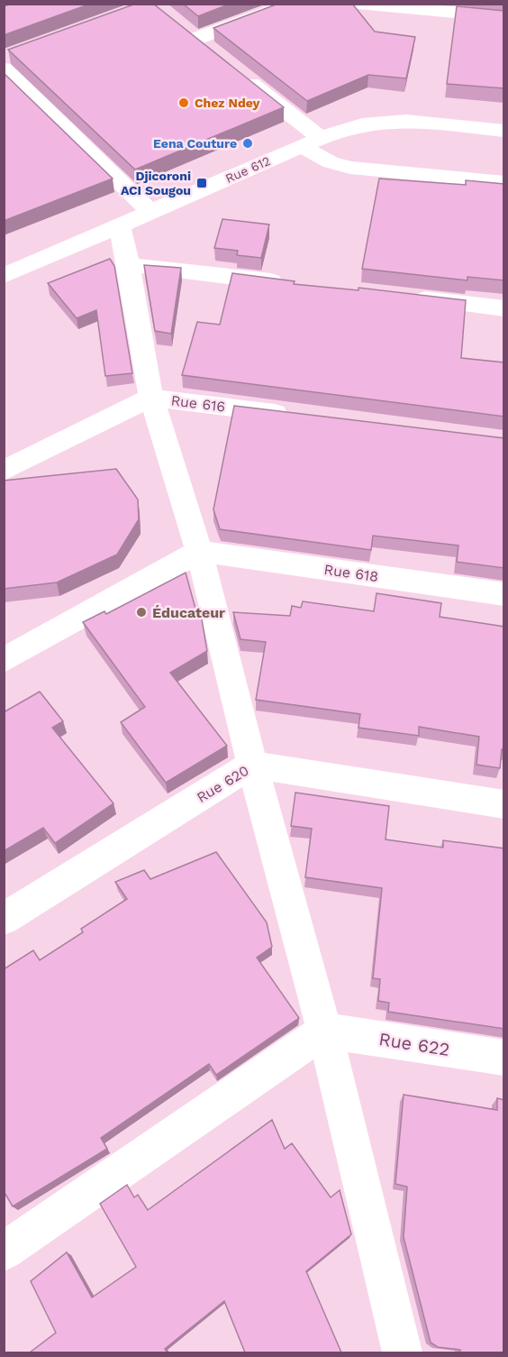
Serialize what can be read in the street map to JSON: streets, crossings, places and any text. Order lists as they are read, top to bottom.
{
  "streets": {
    "street": [
      "Rue 612",
      "Rue 616",
      "Rue 618",
      "Rue 620",
      "Rue 622"
    ]
  },
  "places": {
    "other": ["Chez Ndey", "Eena Couture", "Éducateur"],
    "transit": ["Djicoroni ACI Sougou"]
  }
}
